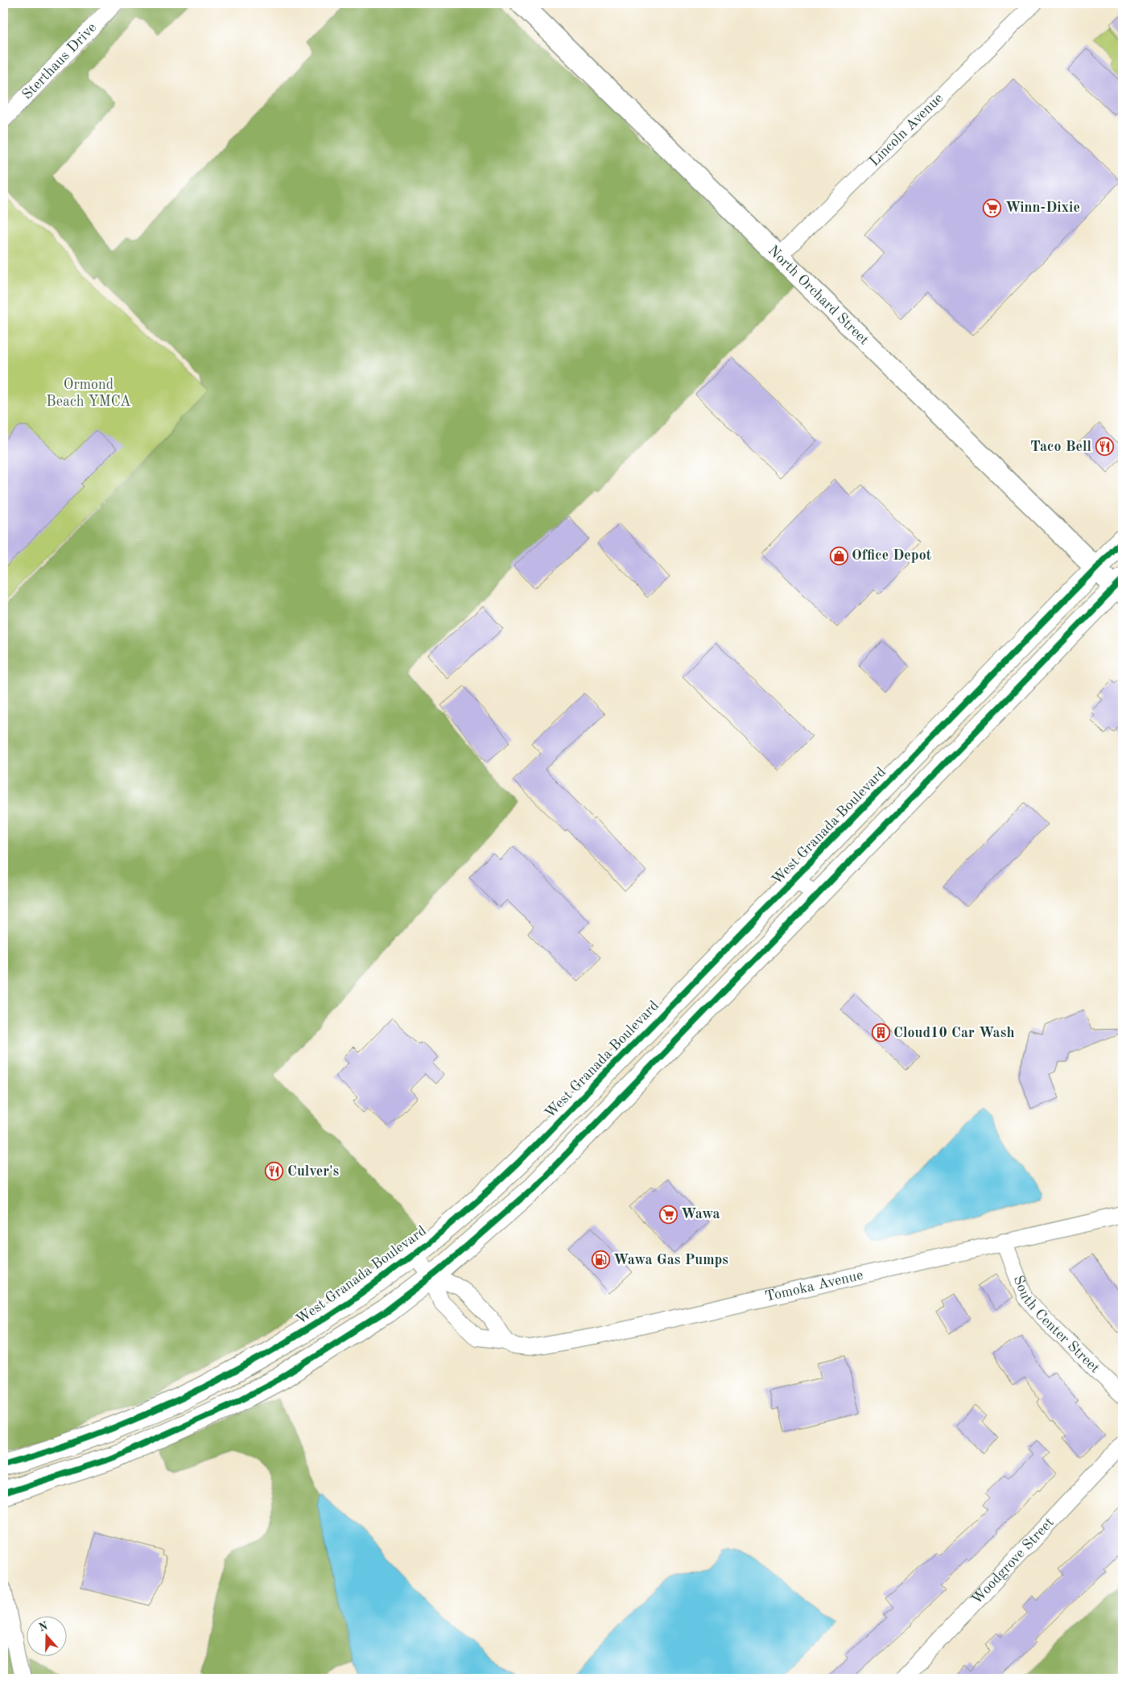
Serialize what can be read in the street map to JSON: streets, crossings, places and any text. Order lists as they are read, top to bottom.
{
  "streets": {
    "main road": ["West Granada Boulevard"],
    "street": [
      "Sterthaus Drive",
      "Lincoln Avenue",
      "North Orchard Street",
      "Tomoka Avenue",
      "South Center Street",
      "Woodgrove Street"
    ]
  },
  "crossings": [
    ["Lincoln Avenue", "North Orchard Street"],
    ["North Orchard Street", "West Granada Boulevard"],
    ["West Granada Boulevard", "Tomoka Avenue"],
    ["Tomoka Avenue", "South Center Street"]
  ],
  "parks": ["Ormond Beach YMCA"],
  "places": {
    "supermarket": ["Winn-Dixie", "Wawa"],
    "restaurant": ["Taco Bell", "Culver's"],
    "shop": ["Office Depot"],
    "building": ["Cloud10 Car Wash"],
    "fuel station": ["Wawa Gas Pumps"]
  },
  "north": "top"
}
